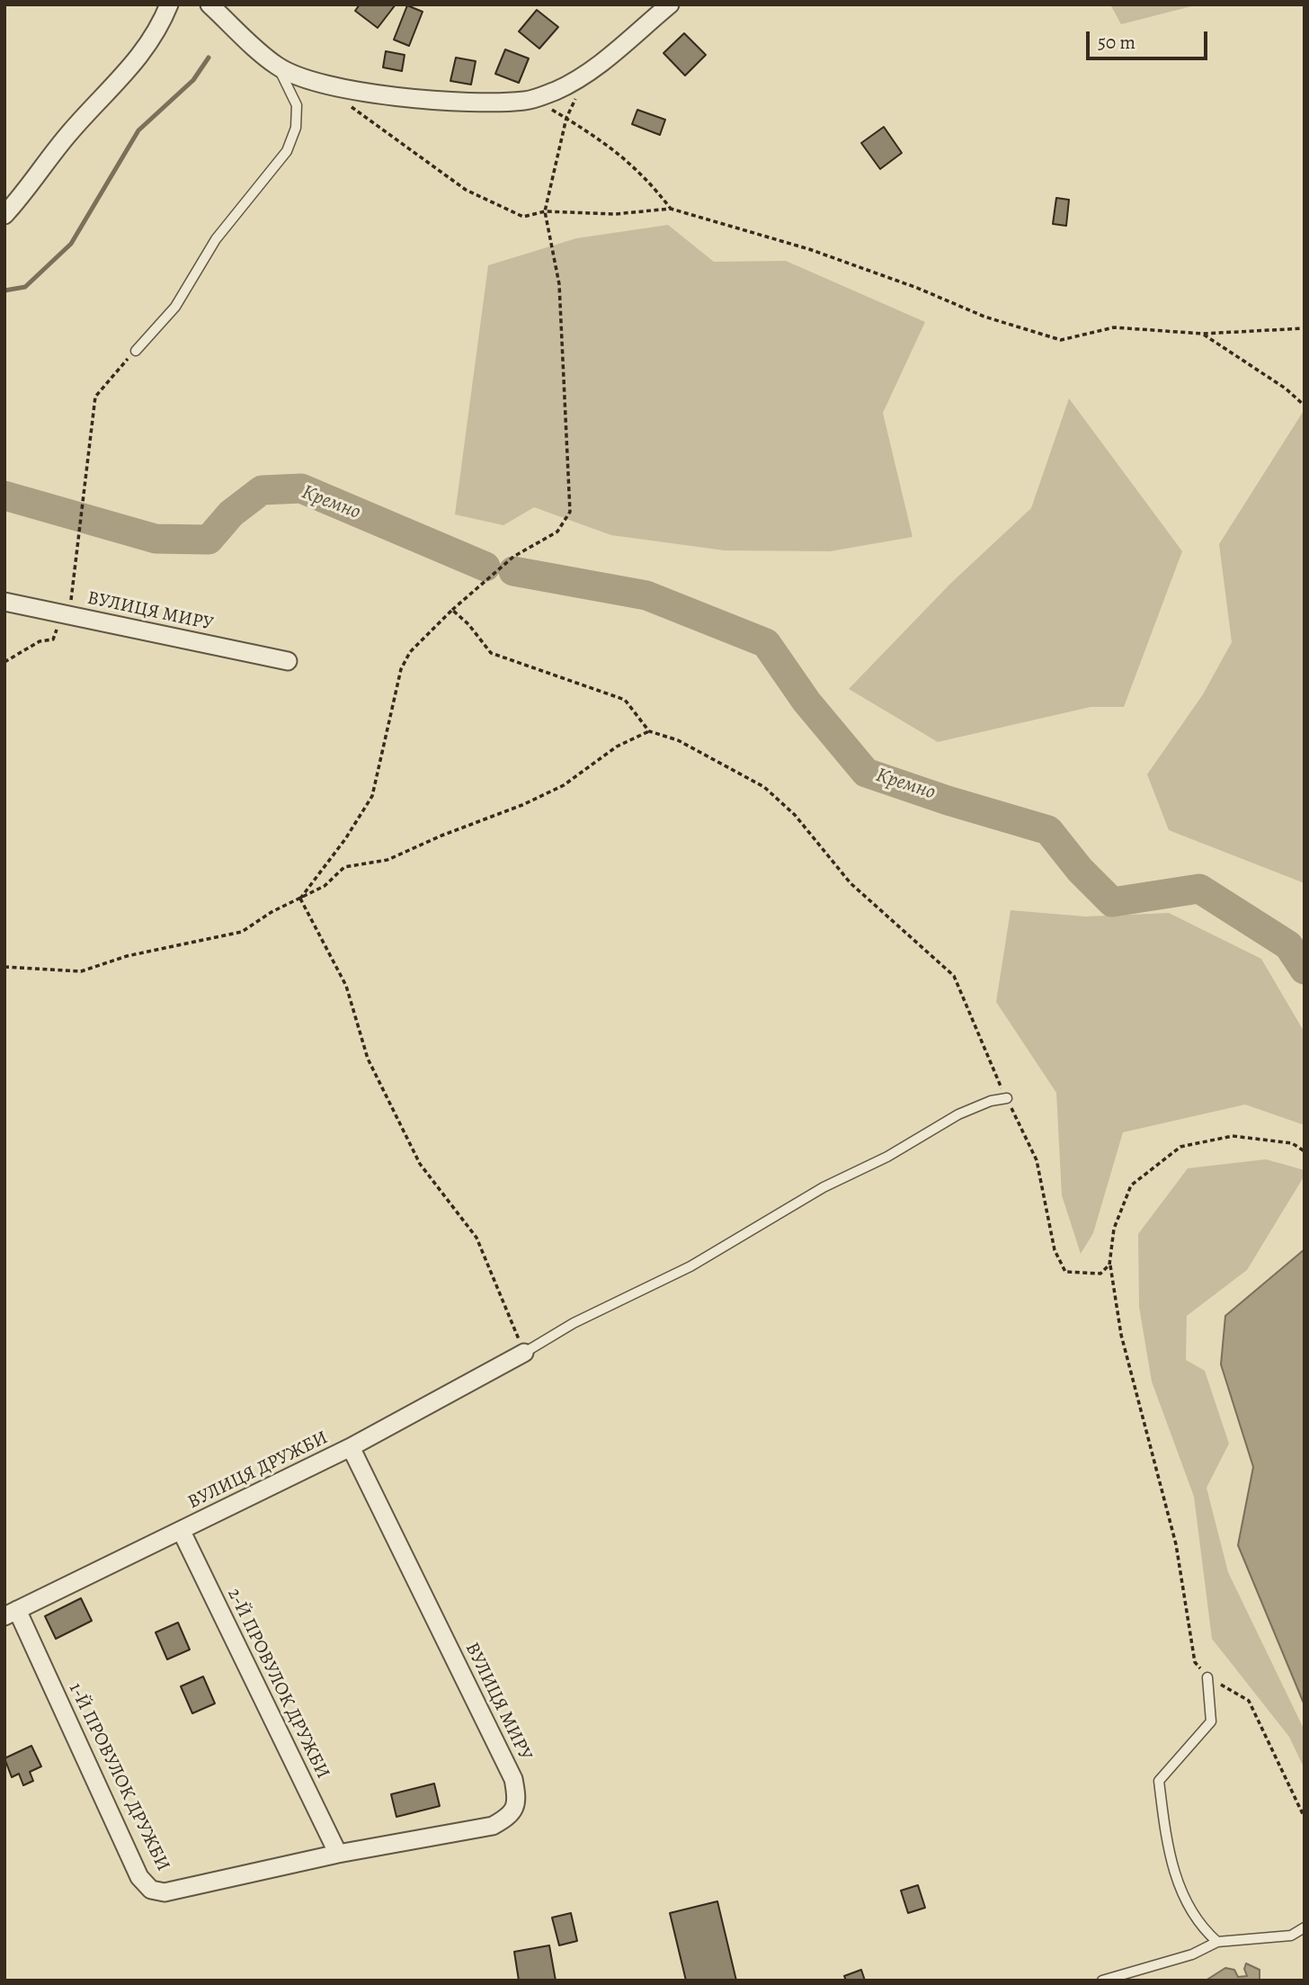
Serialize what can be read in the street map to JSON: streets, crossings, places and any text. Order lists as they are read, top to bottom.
{
  "streets": {
    "street": [
      "ВУЛИЦЯ МИРУ",
      "ВУЛИЦЯ ДРУЖБИ",
      "2-Й ПРОВУЛОК ДРУЖБИ",
      "1-Й ПРОВУЛОК ДРУЖБИ"
    ]
  },
  "crossings": [
    ["ВУЛИЦЯ МИРУ", "ВУЛИЦЯ ДРУЖБИ"],
    ["ВУЛИЦЯ МИРУ", "2-Й ПРОВУЛОК ДРУЖБИ"],
    ["ВУЛИЦЯ МИРУ", "1-Й ПРОВУЛОК ДРУЖБИ"],
    ["ВУЛИЦЯ ДРУЖБИ", "2-Й ПРОВУЛОК ДРУЖБИ"],
    ["ВУЛИЦЯ ДРУЖБИ", "1-Й ПРОВУЛОК ДРУЖБИ"],
    ["2-Й ПРОВУЛОК ДРУЖБИ", "1-Й ПРОВУЛОК ДРУЖБИ"]
  ],
  "water": ["Кремно"],
  "scale_bar": "50 m"
}
